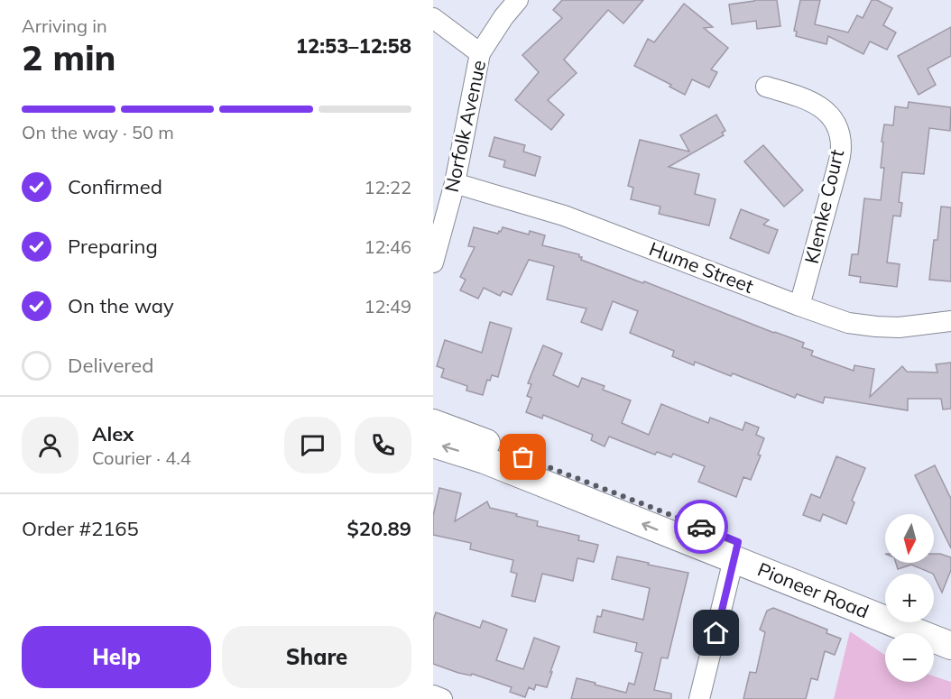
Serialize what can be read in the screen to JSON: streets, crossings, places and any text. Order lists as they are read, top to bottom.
{
  "streets": {
    "main road": ["Pioneer Road"],
    "street": ["Norfolk Avenue", "Klemke Court", "Hume Street"]
  },
  "crossings": [
    ["Norfolk Avenue", "Hume Street"],
    ["Klemke Court", "Hume Street"]
  ],
  "north": "bottom",
  "page": {
    "heading": ["2 min", "Arriving in", "12:53–12:58"],
    "panel": [
      "Alex",
      "Courier · 4.4",
      "Order #2165",
      "$20.89"
    ],
    "bar": "On the way · 50 m",
    "list": [
      ["Confirmed", "12:22"],
      ["Preparing", "12:46"],
      ["On the way", "12:49"],
      "Delivered"
    ],
    "map_buttons": ["+", "−"],
    "buttons": ["Help", "Share"]
  }
}
